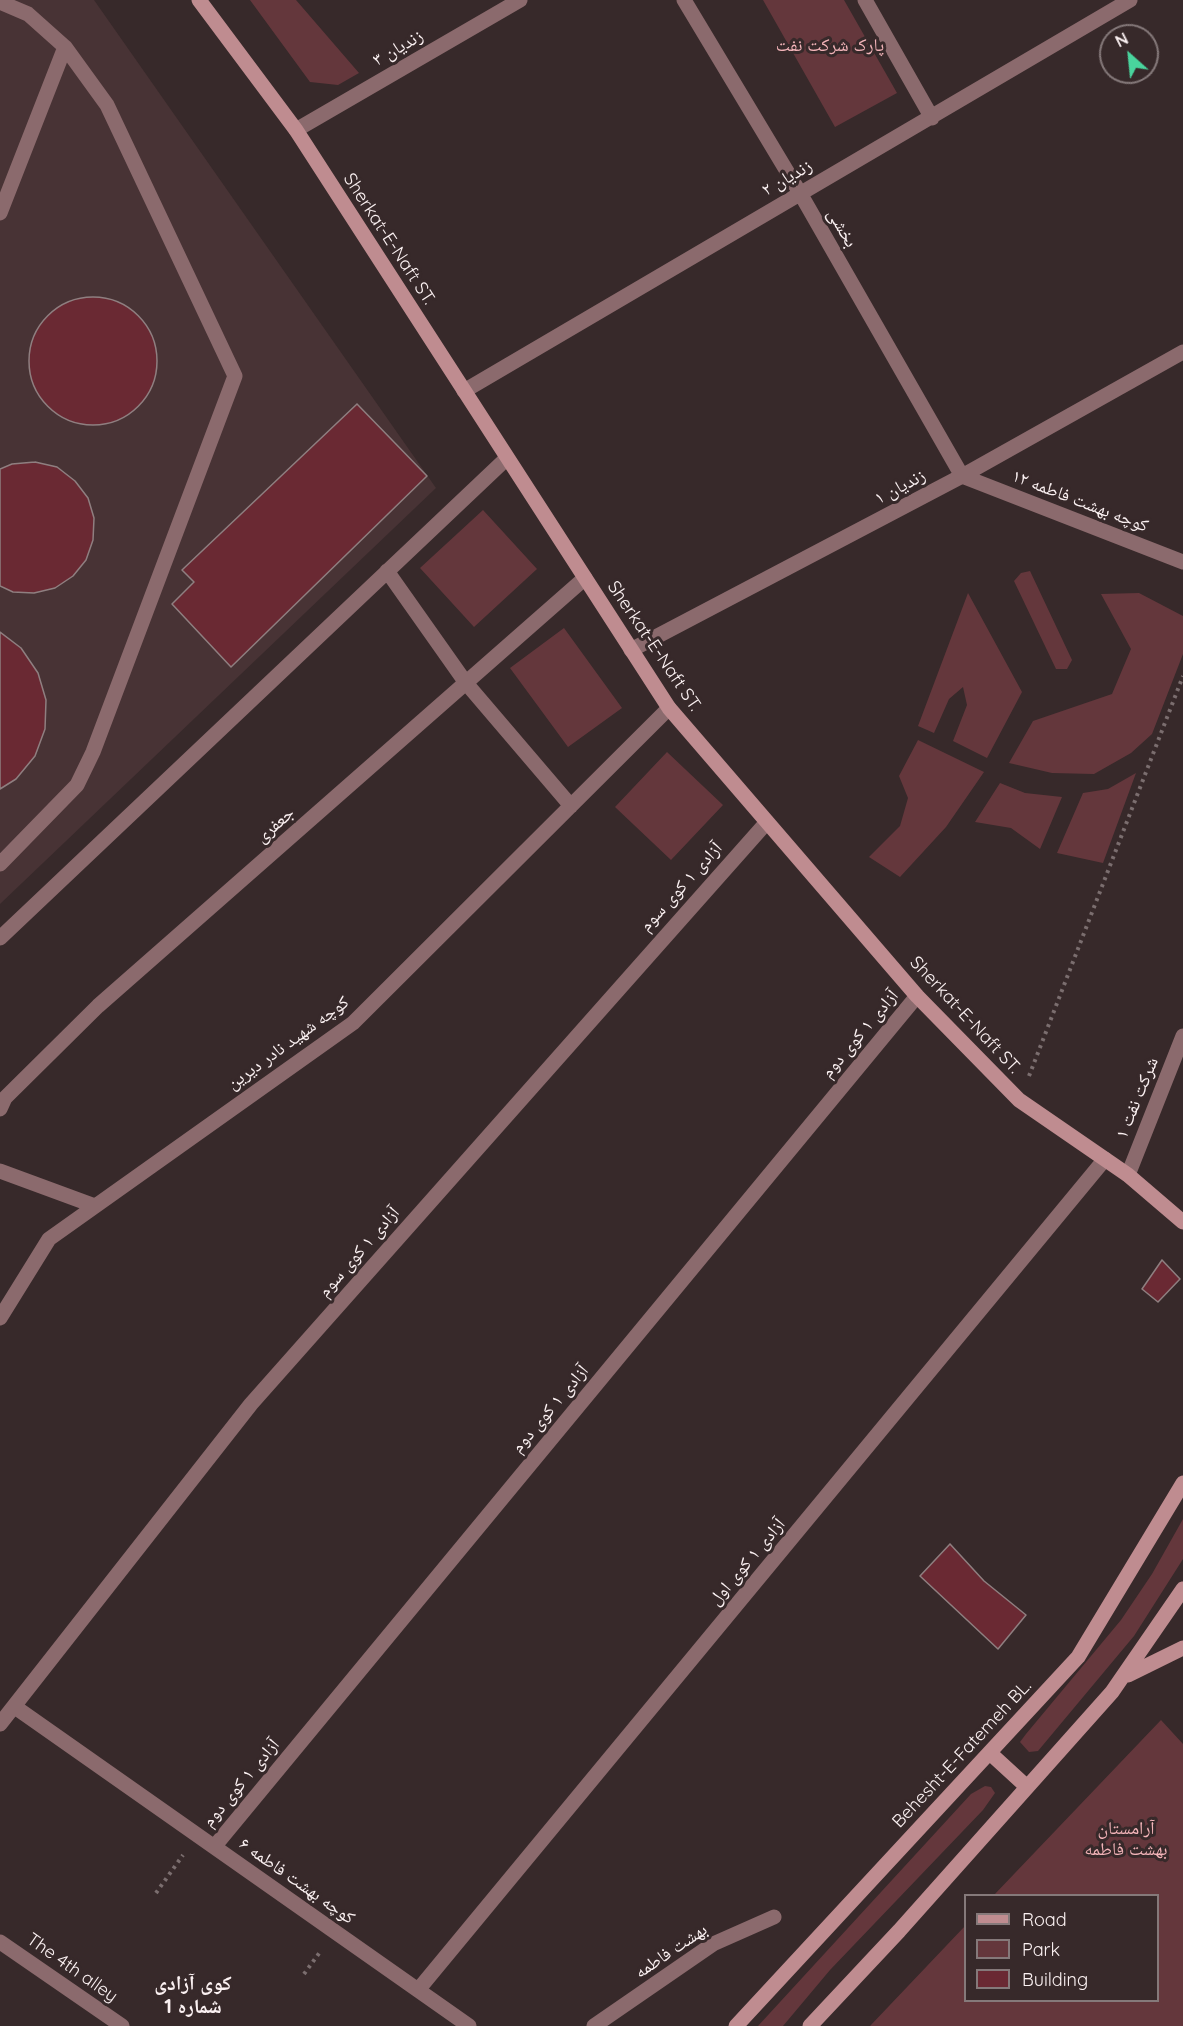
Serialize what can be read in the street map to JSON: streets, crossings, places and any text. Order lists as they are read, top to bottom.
{
  "streets": {
    "street": [
      "زندیان ۳",
      "زندیان ۲",
      "بخشی",
      "Sherkat-E-Naft ST.",
      "زندیان ۱",
      "کوچه بهشت فاطمه ۱۲",
      "جعفری",
      "آزادی ۱ کوی سوم",
      "آزادی ۱ کوی دوم",
      "کوچه شهید نادر دیرین",
      "شرکت نفت ۱",
      "آزادی ۱ کوی اول",
      "Behesht-E-Fatemeh BL.",
      "کوچه بهشت فاطمه ۶",
      "بهشت فاطمه",
      "The 4th alley"
    ]
  },
  "crossings": [
    ["زندیان ۳", "Sherkat-E-Naft ST."],
    ["زندیان ۲", "بخشی"],
    ["زندیان ۲", "Sherkat-E-Naft ST."],
    ["بخشی", "زندیان ۱"],
    ["بخشی", "کوچه بهشت فاطمه ۱۲"],
    ["Sherkat-E-Naft ST.", "زندیان ۱"],
    ["Sherkat-E-Naft ST.", "جعفری"],
    ["Sherkat-E-Naft ST.", "آزادی ۱ کوی سوم"],
    ["Sherkat-E-Naft ST.", "آزادی ۱ کوی دوم"],
    ["Sherkat-E-Naft ST.", "کوچه شهید نادر دیرین"],
    ["Sherkat-E-Naft ST.", "شرکت نفت ۱"],
    ["Sherkat-E-Naft ST.", "آزادی ۱ کوی اول"],
    ["زندیان ۱", "کوچه بهشت فاطمه ۱۲"],
    ["آزادی ۱ کوی سوم", "کوچه بهشت فاطمه ۶"],
    ["آزادی ۱ کوی دوم", "کوچه بهشت فاطمه ۶"],
    ["آزادی ۱ کوی اول", "کوچه بهشت فاطمه ۶"]
  ],
  "districts": ["کوی آزادی شماره 1"],
  "parks": ["پارک شرکت نفت", "آرامستان بهشت فاطمه"],
  "legend": ["Road", "Park", "Building"],
  "north": "top left"
}
